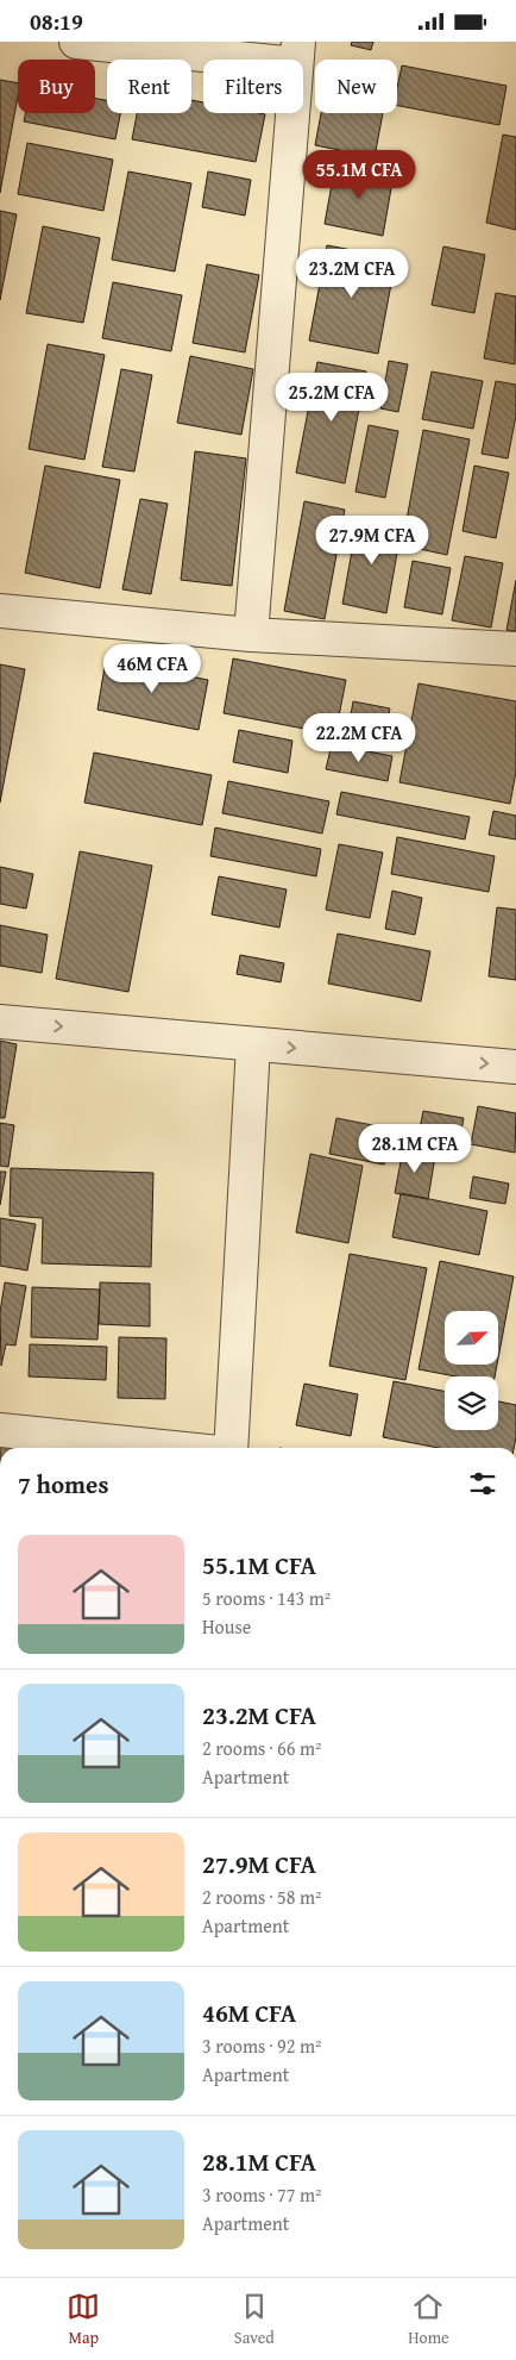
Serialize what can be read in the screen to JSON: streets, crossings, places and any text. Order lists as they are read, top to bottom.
{
  "north": "top right",
  "page": {
    "status": "08:19",
    "chip": [
      "Buy",
      "Rent",
      "Filters",
      "New"
    ],
    "price": [
      "55.1M CFA",
      "23.2M CFA",
      "25.2M CFA",
      "27.9M CFA",
      "46M CFA",
      "22.2M CFA",
      "28.1M CFA"
    ],
    "heading": "7 homes",
    "list": [
      {
        "name": "55.1M CFA",
        "note": "5 rooms · 143 m² · House"
      },
      {
        "name": "23.2M CFA",
        "note": "2 rooms · 66 m² · Apartment"
      },
      {
        "name": "27.9M CFA",
        "note": "2 rooms · 58 m² · Apartment"
      },
      {
        "name": "46M CFA",
        "note": "3 rooms · 92 m² · Apartment"
      },
      {
        "name": "28.1M CFA",
        "note": "3 rooms · 77 m² · Apartment"
      }
    ],
    "tabs": ["Map", "Saved", "Home"]
  }
}
